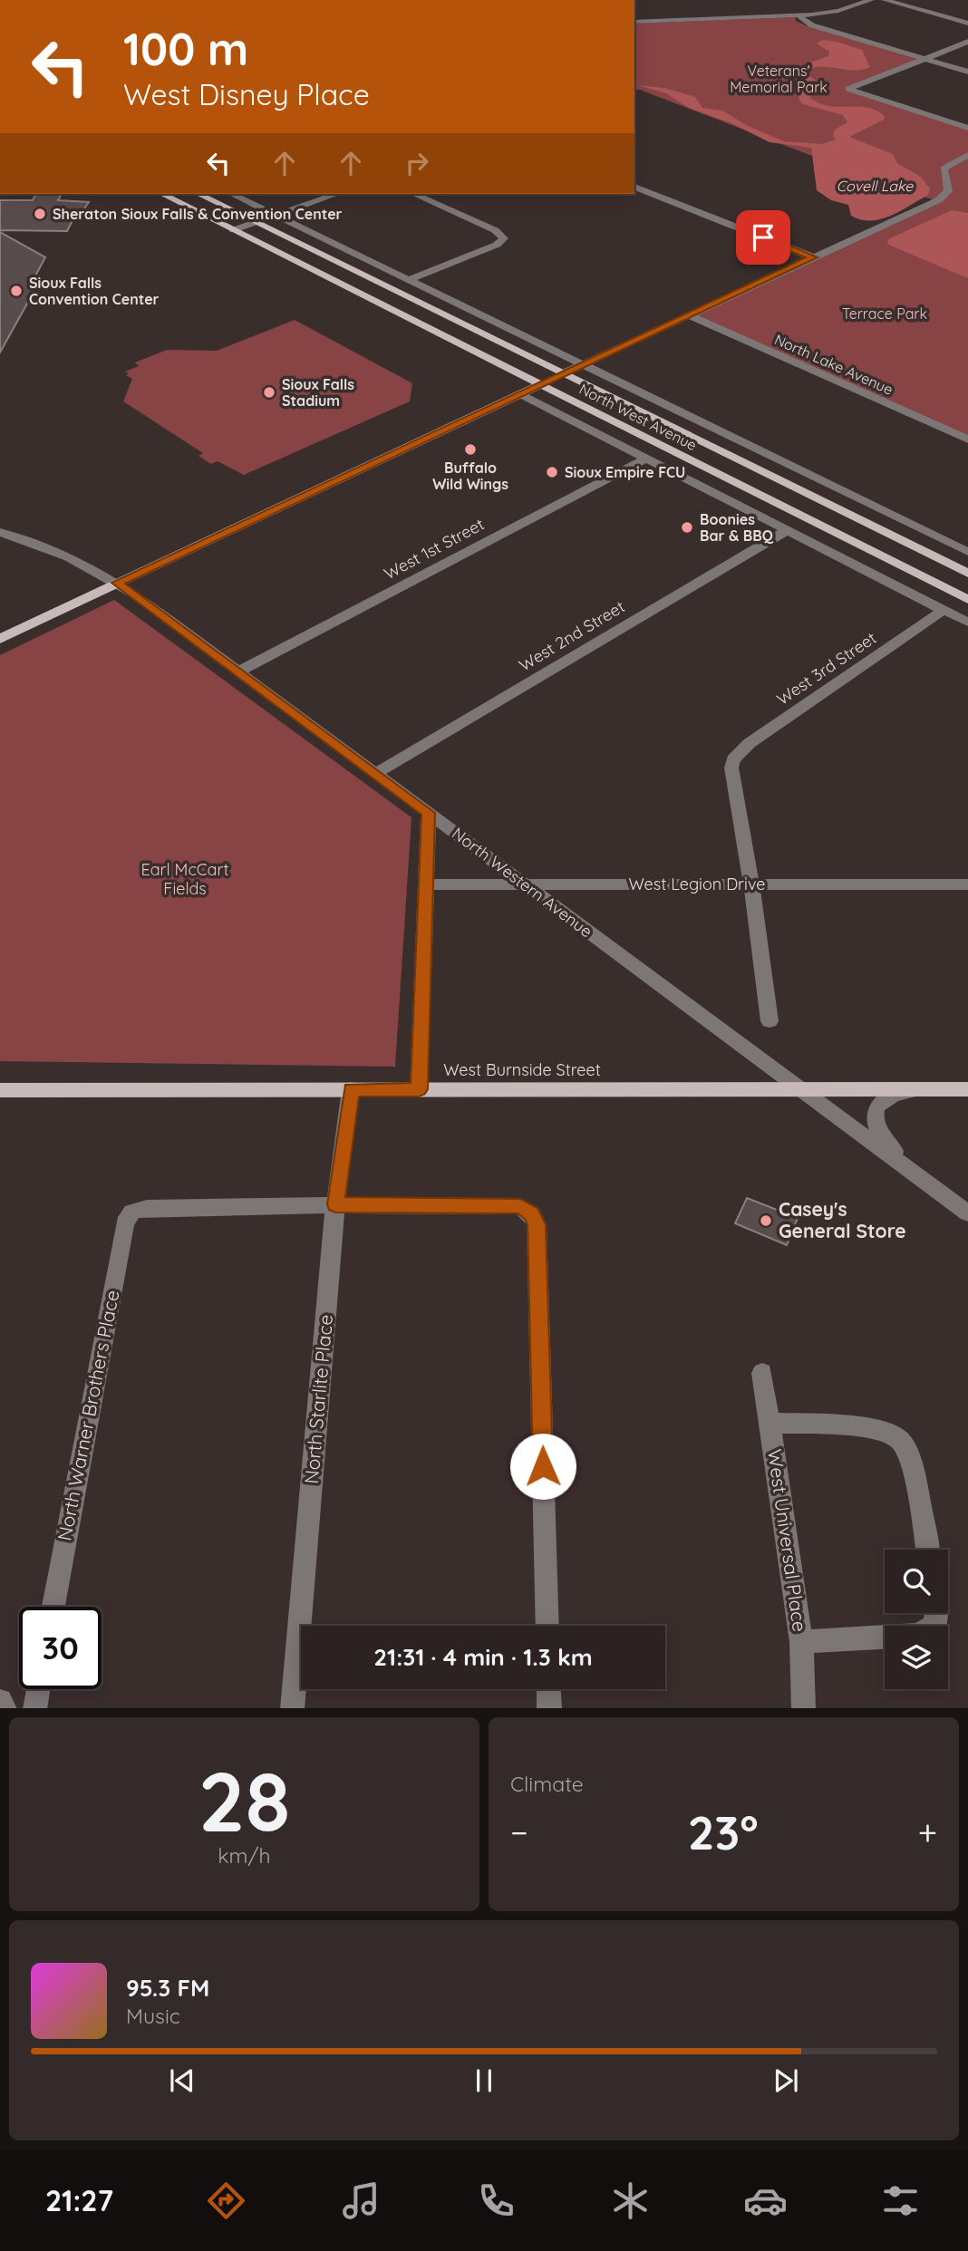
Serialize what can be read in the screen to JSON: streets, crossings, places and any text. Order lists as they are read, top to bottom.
{
  "streets": {
    "main road": ["North West Avenue", "West Burnside Street"],
    "street": [
      "North Lake Avenue",
      "West 1st Street",
      "West 2nd Street",
      "West 3rd Street",
      "North Western Avenue",
      "West Legion Drive",
      "North Starlite Place",
      "North Warner Brothers Place",
      "West Universal Place"
    ]
  },
  "crossings": [
    ["West 1st Street", "North Western Avenue"],
    ["West 2nd Street", "North Western Avenue"],
    ["West 3rd Street", "West Legion Drive"],
    ["North Western Avenue", "West Legion Drive"],
    ["North Western Avenue", "West Burnside Street"],
    ["West Burnside Street", "North Starlite Place"],
    ["North Starlite Place", "North Warner Brothers Place"]
  ],
  "water": ["Covell Lake"],
  "parks": ["Veterans' Memorial Park", "Terrace Park", "Earl McCart Fields"],
  "places": [
    "Sheraton Sioux Falls & Convention Center",
    "Sioux Falls Convention Center",
    "Sioux Falls Stadium",
    "Buffalo Wild Wings",
    "Sioux Empire FCU",
    "Boonies Bar & BBQ",
    "Casey's General Store"
  ],
  "page": {
    "turn": ["100 m", "West Disney Place"],
    "limit": "30",
    "trip": "21:31 · 4 min · 1.3 km",
    "tile": [
      ["28", "km/h"],
      "Climate"
    ],
    "heat": ["−", "23°", "+"],
    "song": ["95.3 FM", "Music"],
    "tabs": "21:27"
  }
}
